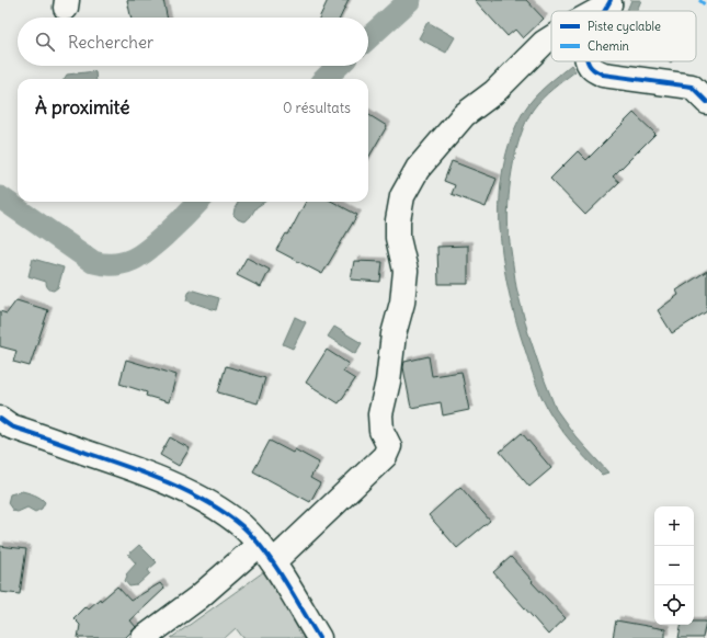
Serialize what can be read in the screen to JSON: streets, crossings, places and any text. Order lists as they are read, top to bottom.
{
  "legend": ["Piste cyclable", "Chemin"],
  "page": {
    "search": "Rechercher",
    "heading": ["À proximité", "0 résultats"],
    "map_buttons": ["+", "−"]
  }
}
